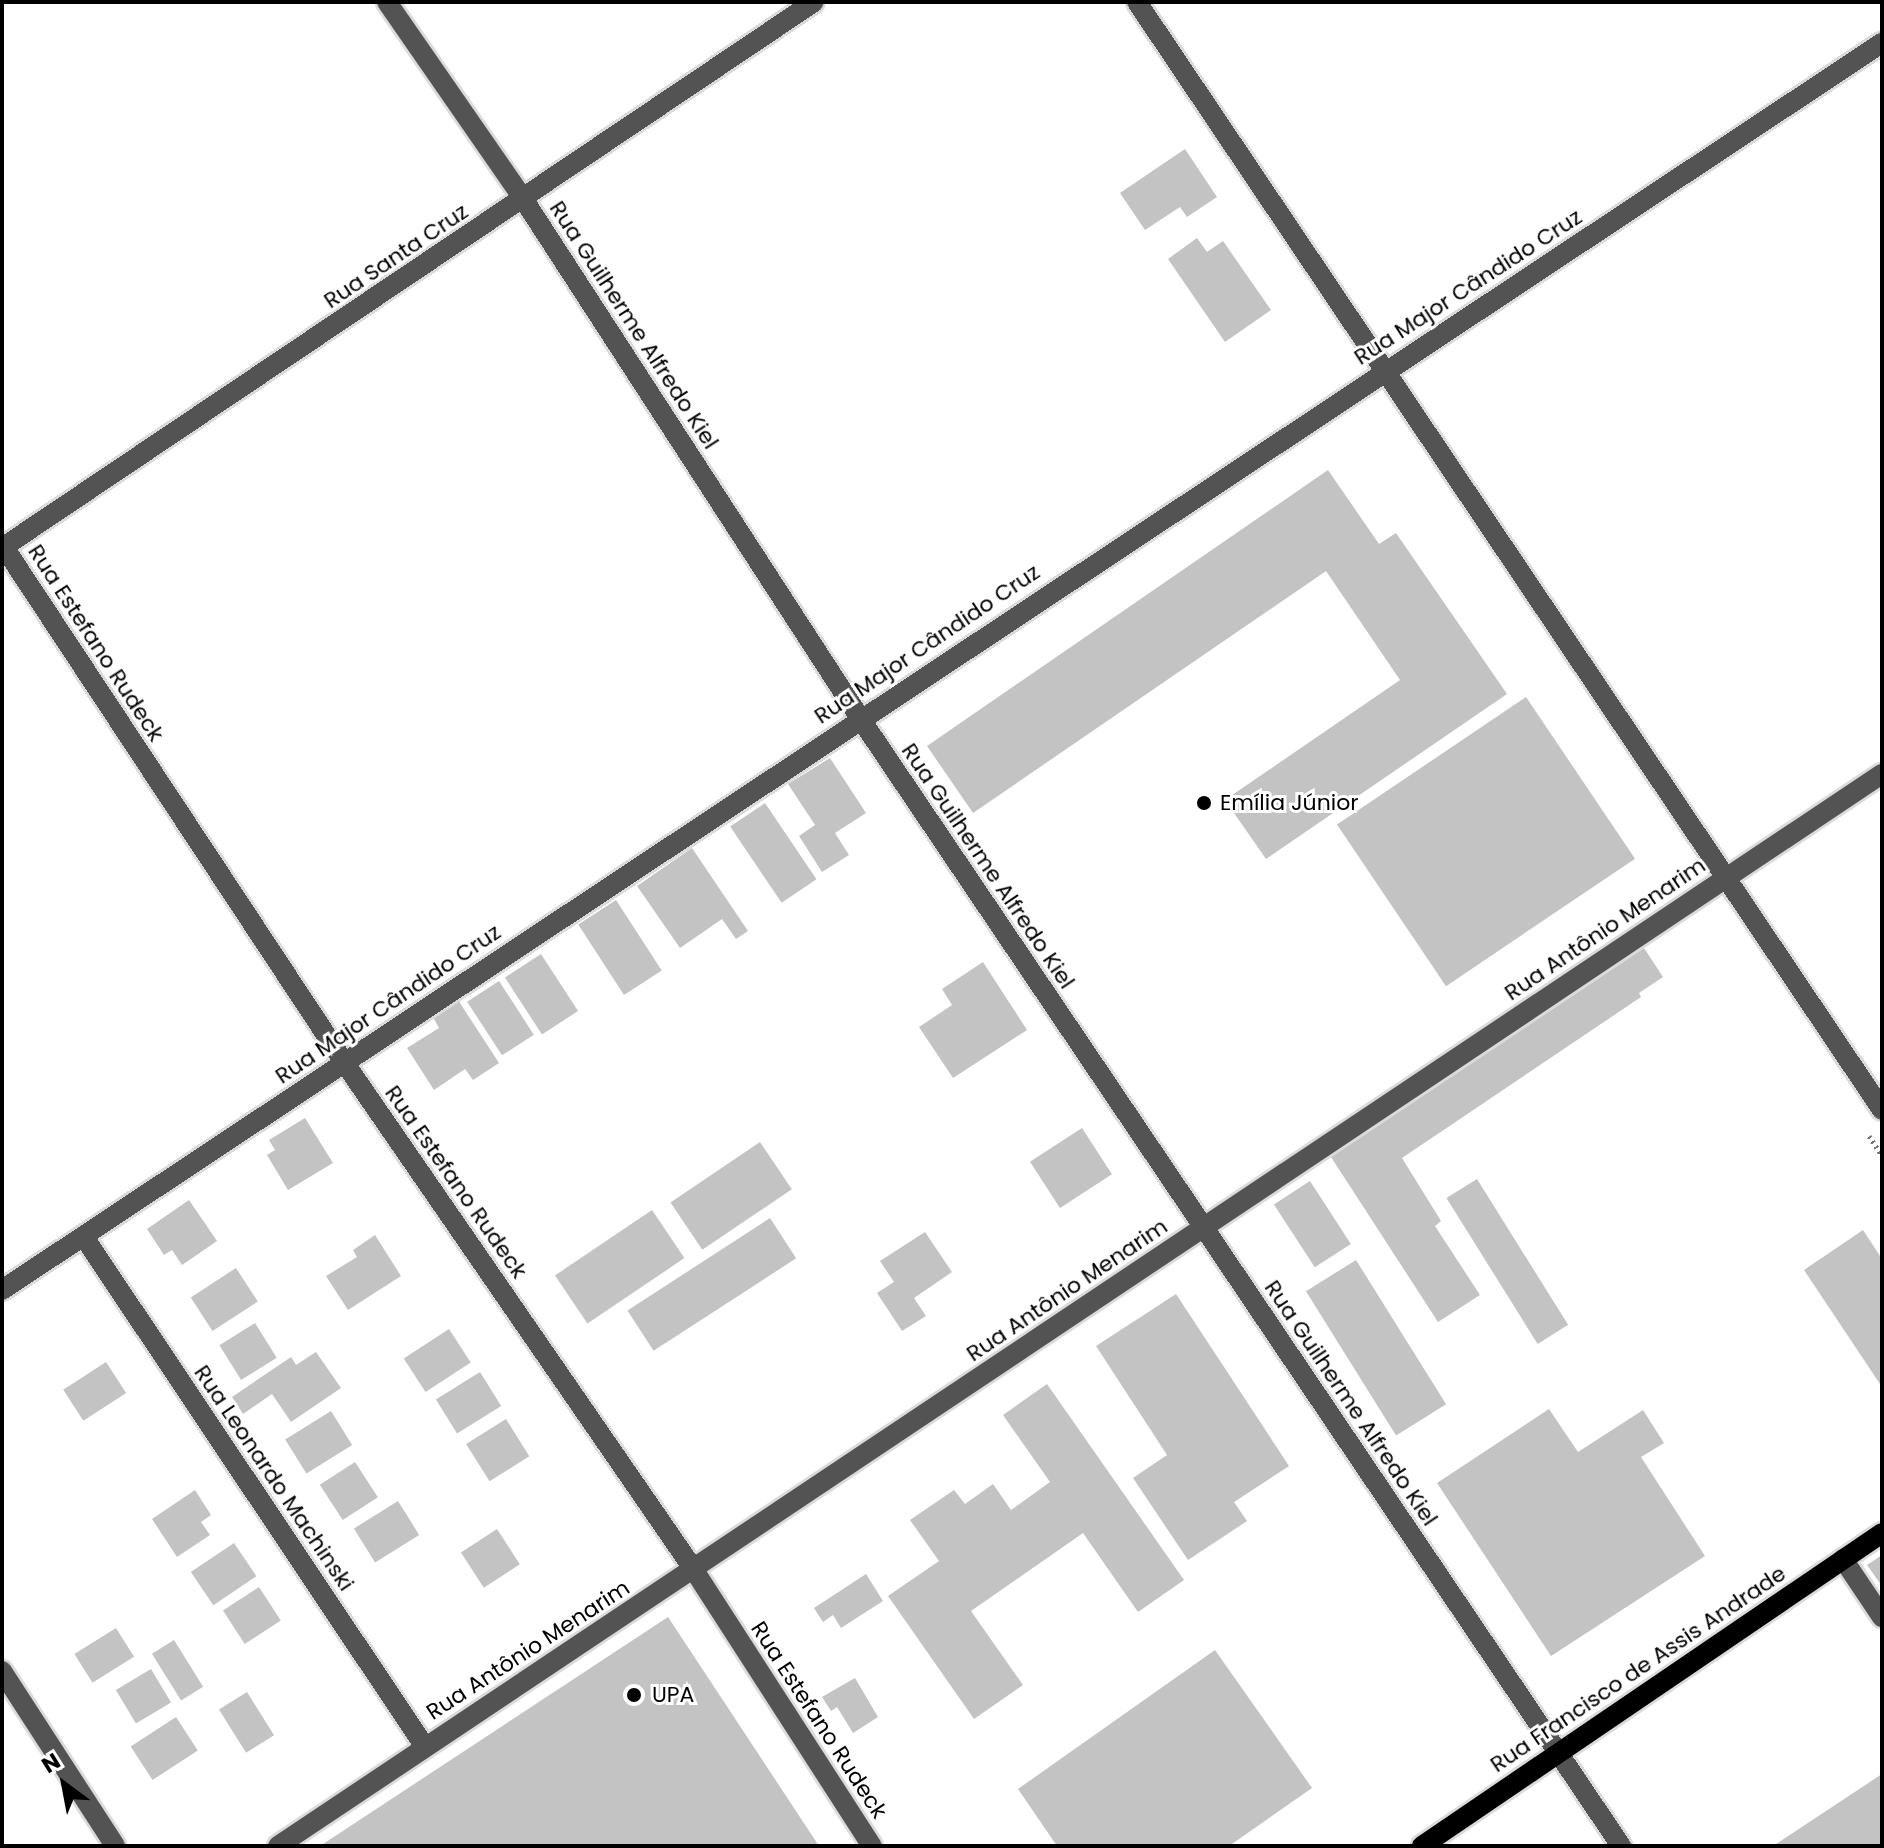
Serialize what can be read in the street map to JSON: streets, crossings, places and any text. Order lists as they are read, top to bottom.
{
  "streets": {
    "main road": ["Rua Francisco de Assis Andrade"],
    "street": [
      "Rua Santa Cruz",
      "Rua Major Cândido Cruz",
      "Rua Guilherme Alfredo Kiel",
      "Rua Estefano Rudeck",
      "Rua Antônio Menarim",
      "Rua Leonardo Machinski"
    ]
  },
  "crossings": [
    ["Rua Santa Cruz", "Rua Guilherme Alfredo Kiel"],
    ["Rua Santa Cruz", "Rua Estefano Rudeck"],
    ["Rua Major Cândido Cruz", "Rua Guilherme Alfredo Kiel"],
    ["Rua Major Cândido Cruz", "Rua Estefano Rudeck"],
    ["Rua Major Cândido Cruz", "Rua Leonardo Machinski"],
    ["Rua Guilherme Alfredo Kiel", "Rua Antônio Menarim"],
    ["Rua Guilherme Alfredo Kiel", "Rua Francisco de Assis Andrade"],
    ["Rua Estefano Rudeck", "Rua Antônio Menarim"],
    ["Rua Antônio Menarim", "Rua Leonardo Machinski"]
  ],
  "places": ["Emília Júnior", "UPA"],
  "north": "top left"
}
